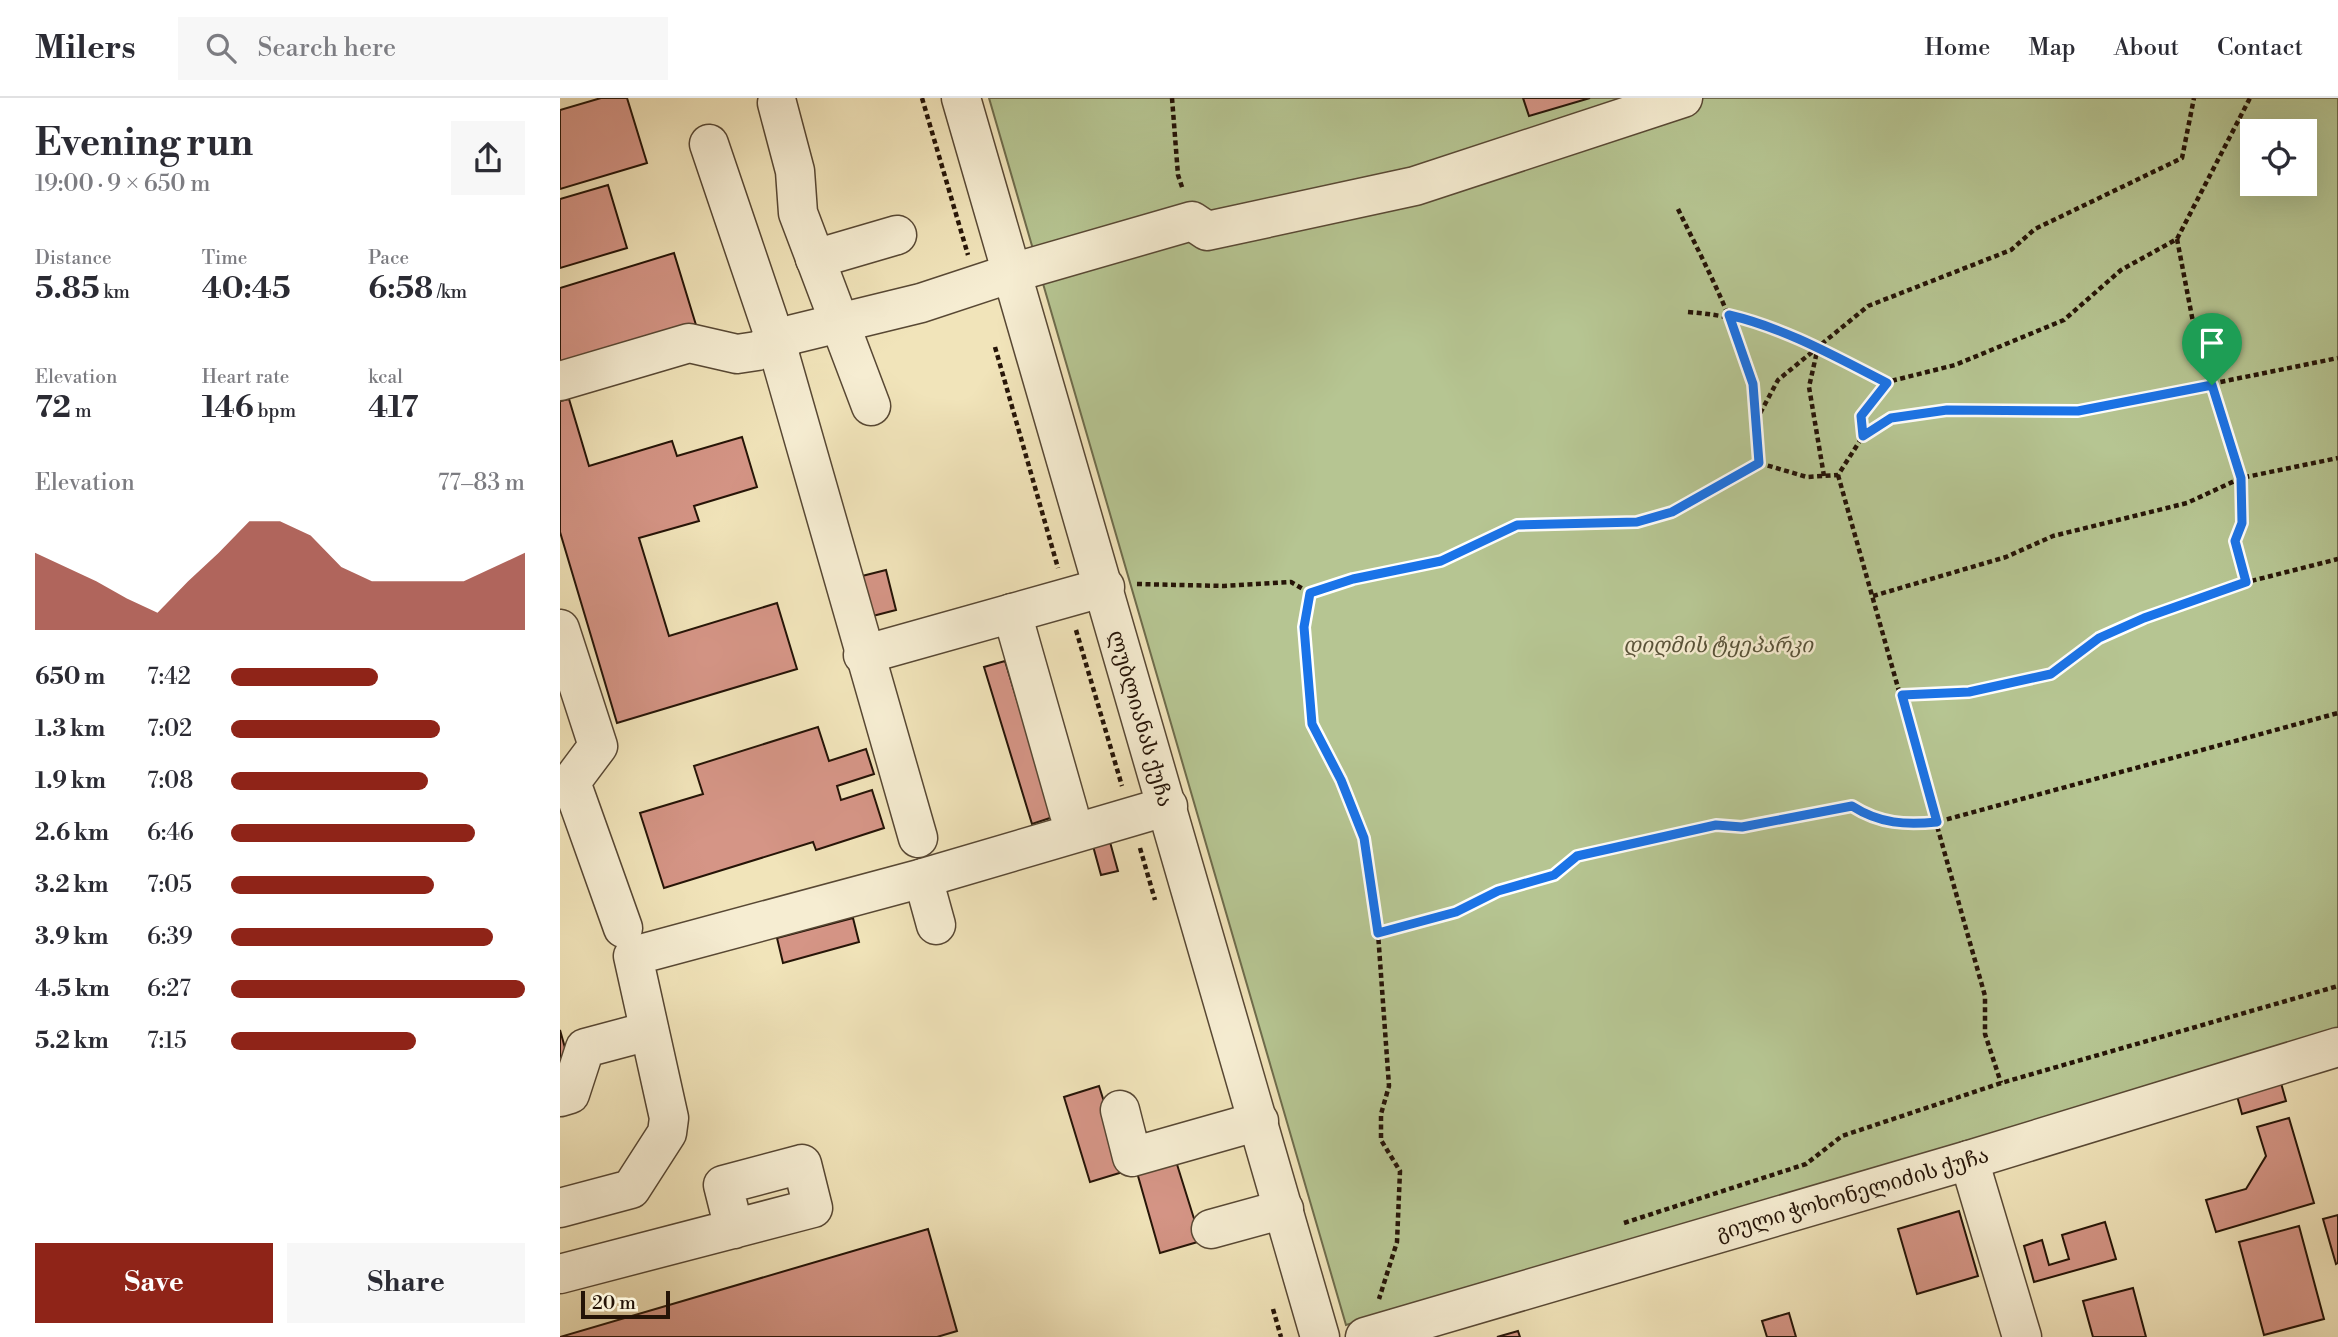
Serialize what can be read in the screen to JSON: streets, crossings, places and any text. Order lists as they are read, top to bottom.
{
  "streets": {
    "street": ["ლუბლიანას ქუჩა", "გიული ჭოხონელიძის ქუჩა"]
  },
  "parks": ["დიღმის ტყეპარკი"],
  "scale_bar": "20 m",
  "page": {
    "header": "Milers",
    "search": "Search here",
    "nav": [
      "Home",
      "Map",
      "About",
      "Contact"
    ],
    "heading": ["Evening run", "19:00 · 9 × 650 m"],
    "stats": [
      ["Distance", "5.85 km"],
      ["Time", "40:45"],
      ["Pace", "6:58 /km"],
      ["Elevation", "72 m"],
      ["Heart rate", "146 bpm"],
      ["kcal", "417"]
    ],
    "chart": ["Elevation", "77–83 m"],
    "list": [
      {
        "name": "650 m",
        "note": "7:42"
      },
      {
        "name": "1.3 km",
        "note": "7:02"
      },
      {
        "name": "1.9 km",
        "note": "7:08"
      },
      {
        "name": "2.6 km",
        "note": "6:46"
      },
      {
        "name": "3.2 km",
        "note": "7:05"
      },
      {
        "name": "3.9 km",
        "note": "6:39"
      },
      {
        "name": "4.5 km",
        "note": "6:27"
      },
      {
        "name": "5.2 km",
        "note": "7:15"
      }
    ],
    "buttons": ["Save", "Share"],
    "scale": "20 m"
  }
}
